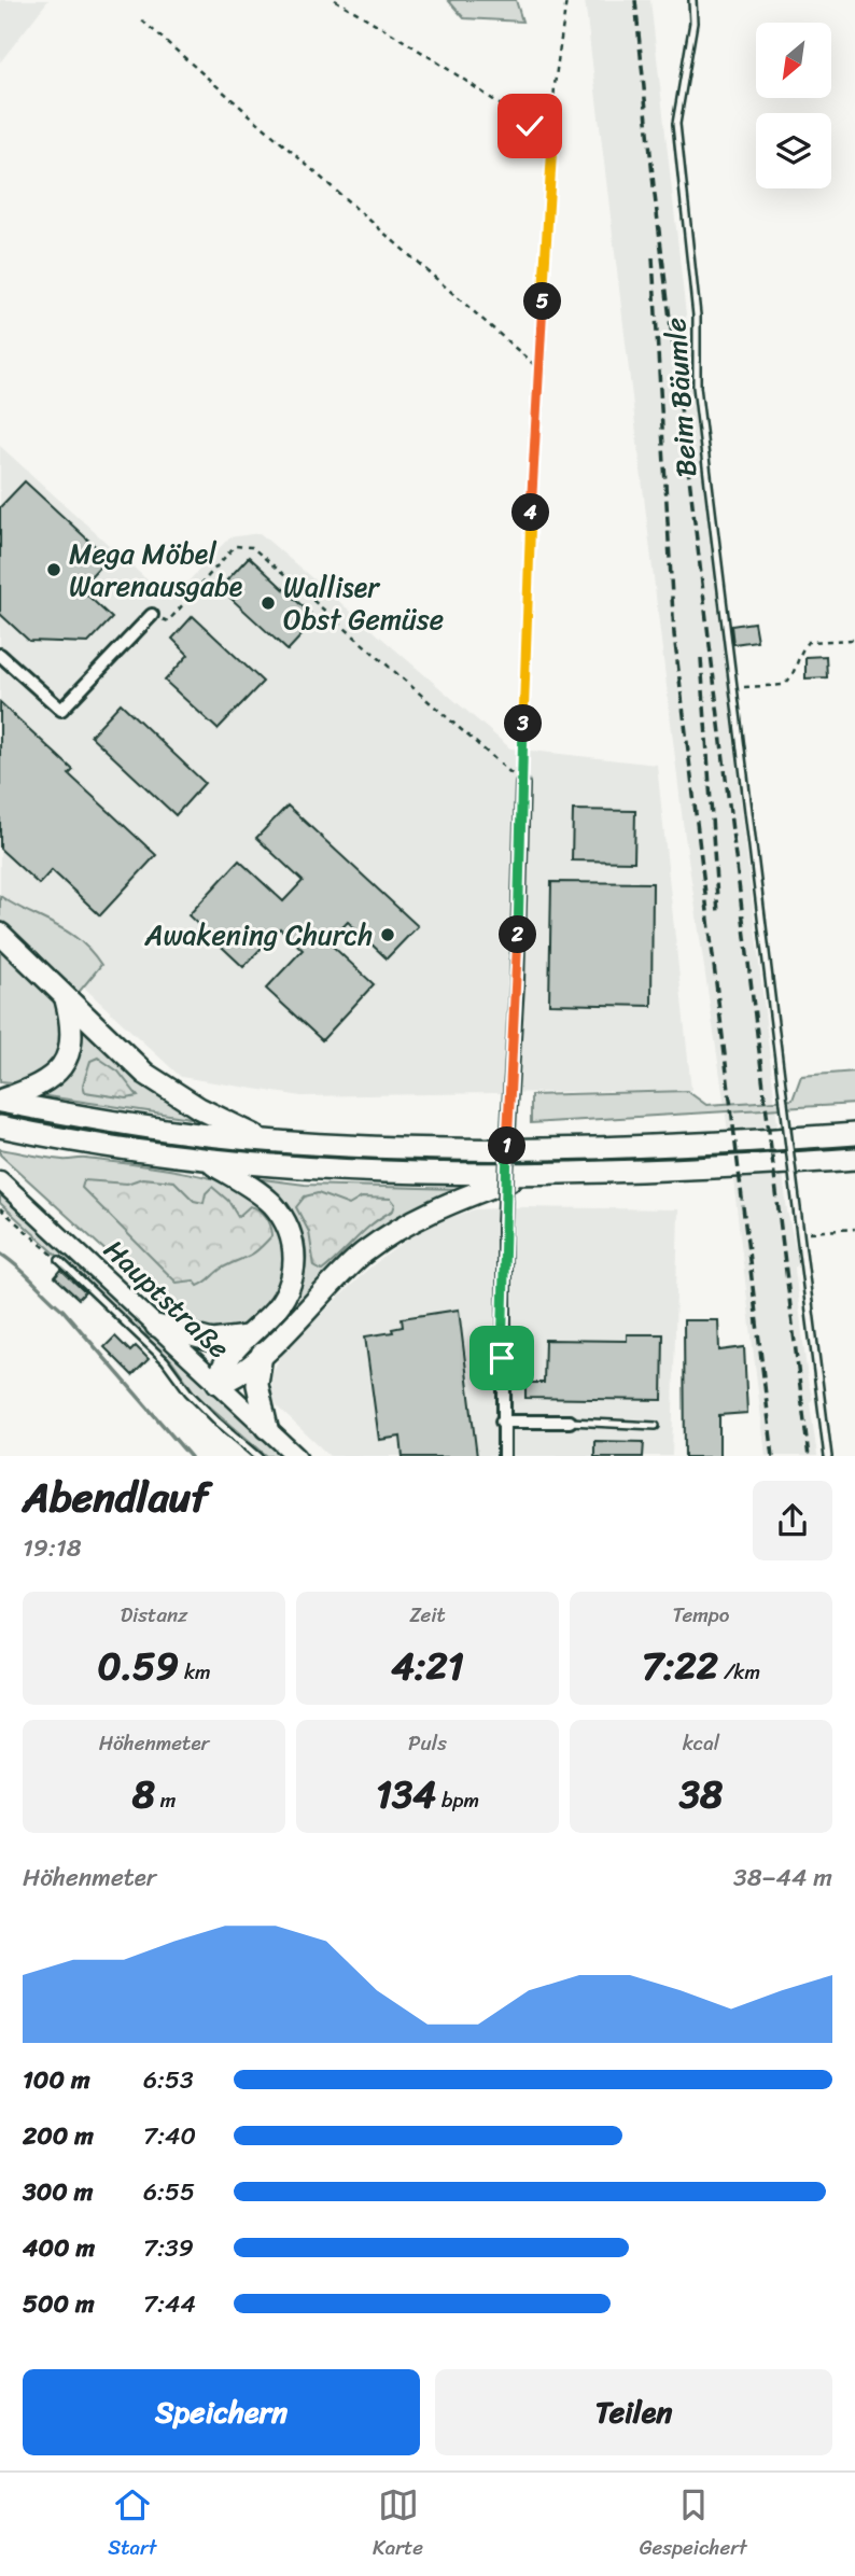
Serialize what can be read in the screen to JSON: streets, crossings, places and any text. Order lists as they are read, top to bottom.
{
  "streets": {
    "main road": ["Hauptstraße"],
    "lane": ["Beim Bäumle"]
  },
  "places": ["Mega Möbel Warenausgabe", "Walliser Obst Gemüse", "Awakening Church"],
  "north": "bottom left",
  "page": {
    "pins": [
      "5",
      "4",
      "3",
      "2",
      "1"
    ],
    "heading": ["Abendlauf", "19:18"],
    "stats": [
      ["Distanz", "0.59 km"],
      ["Zeit", "4:21"],
      ["Tempo", "7:22 /km"],
      ["Höhenmeter", "8 m"],
      ["Puls", "134 bpm"],
      ["kcal", "38"]
    ],
    "chart": ["Höhenmeter", "38–44 m"],
    "list": [
      {
        "name": "100 m",
        "note": "6:53"
      },
      {
        "name": "200 m",
        "note": "7:40"
      },
      {
        "name": "300 m",
        "note": "6:55"
      },
      {
        "name": "400 m",
        "note": "7:39"
      },
      {
        "name": "500 m",
        "note": "7:44"
      }
    ],
    "buttons": ["Speichern", "Teilen"],
    "tabs": ["Start", "Karte", "Gespeichert"]
  }
}
